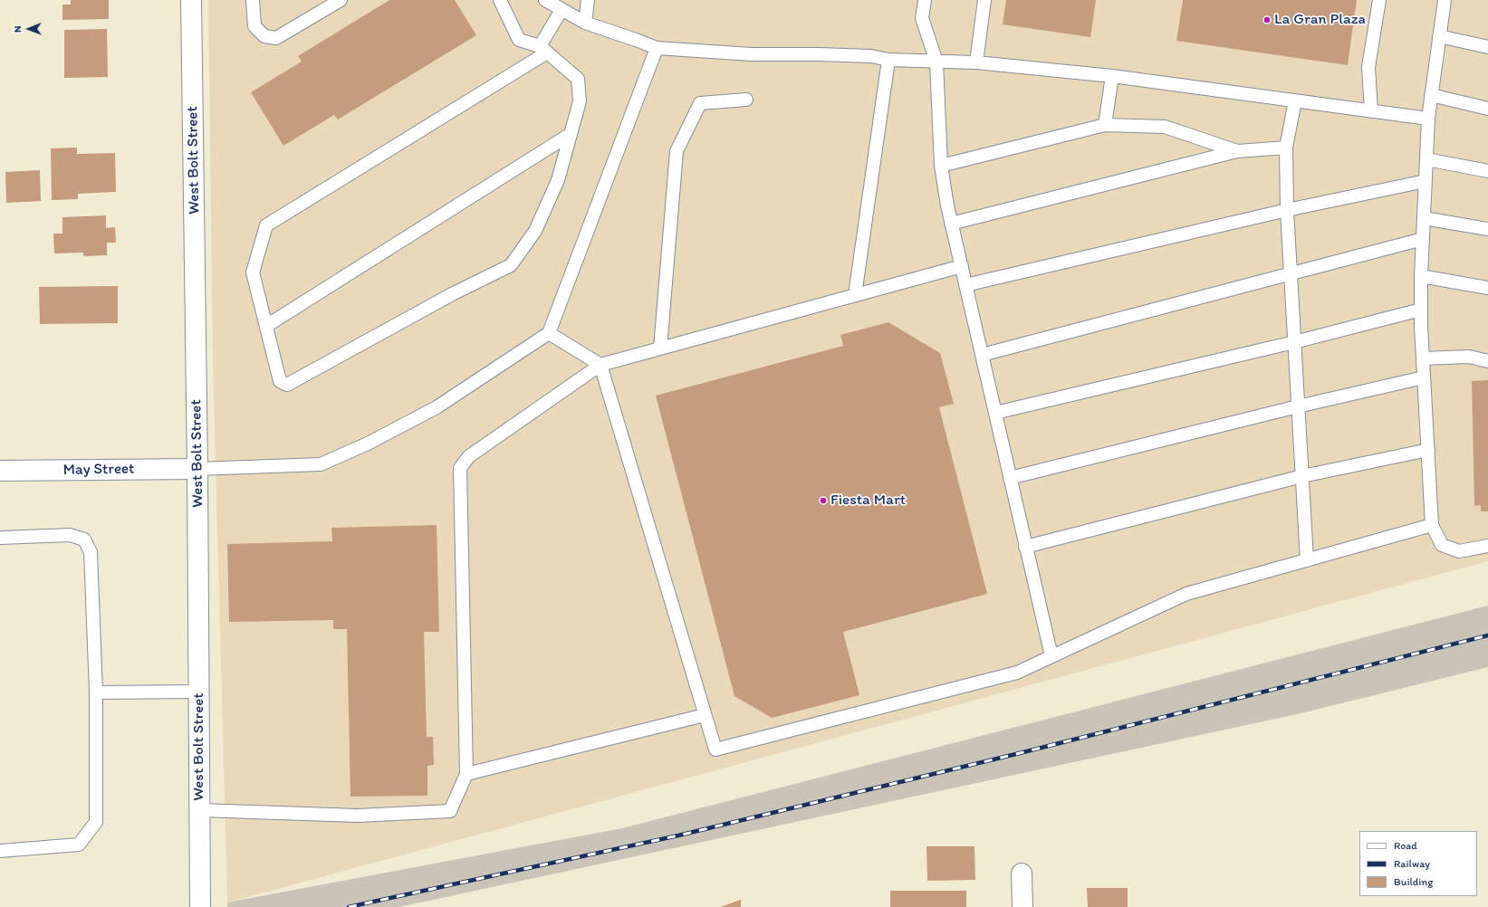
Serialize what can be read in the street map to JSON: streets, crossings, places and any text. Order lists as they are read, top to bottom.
{
  "streets": {
    "street": ["West Bolt Street", "May Street"]
  },
  "crossings": [
    ["West Bolt Street", "May Street"]
  ],
  "places": ["La Gran Plaza", "Fiesta Mart"],
  "legend": ["Road", "Railway", "Building"],
  "north": "left"
}
